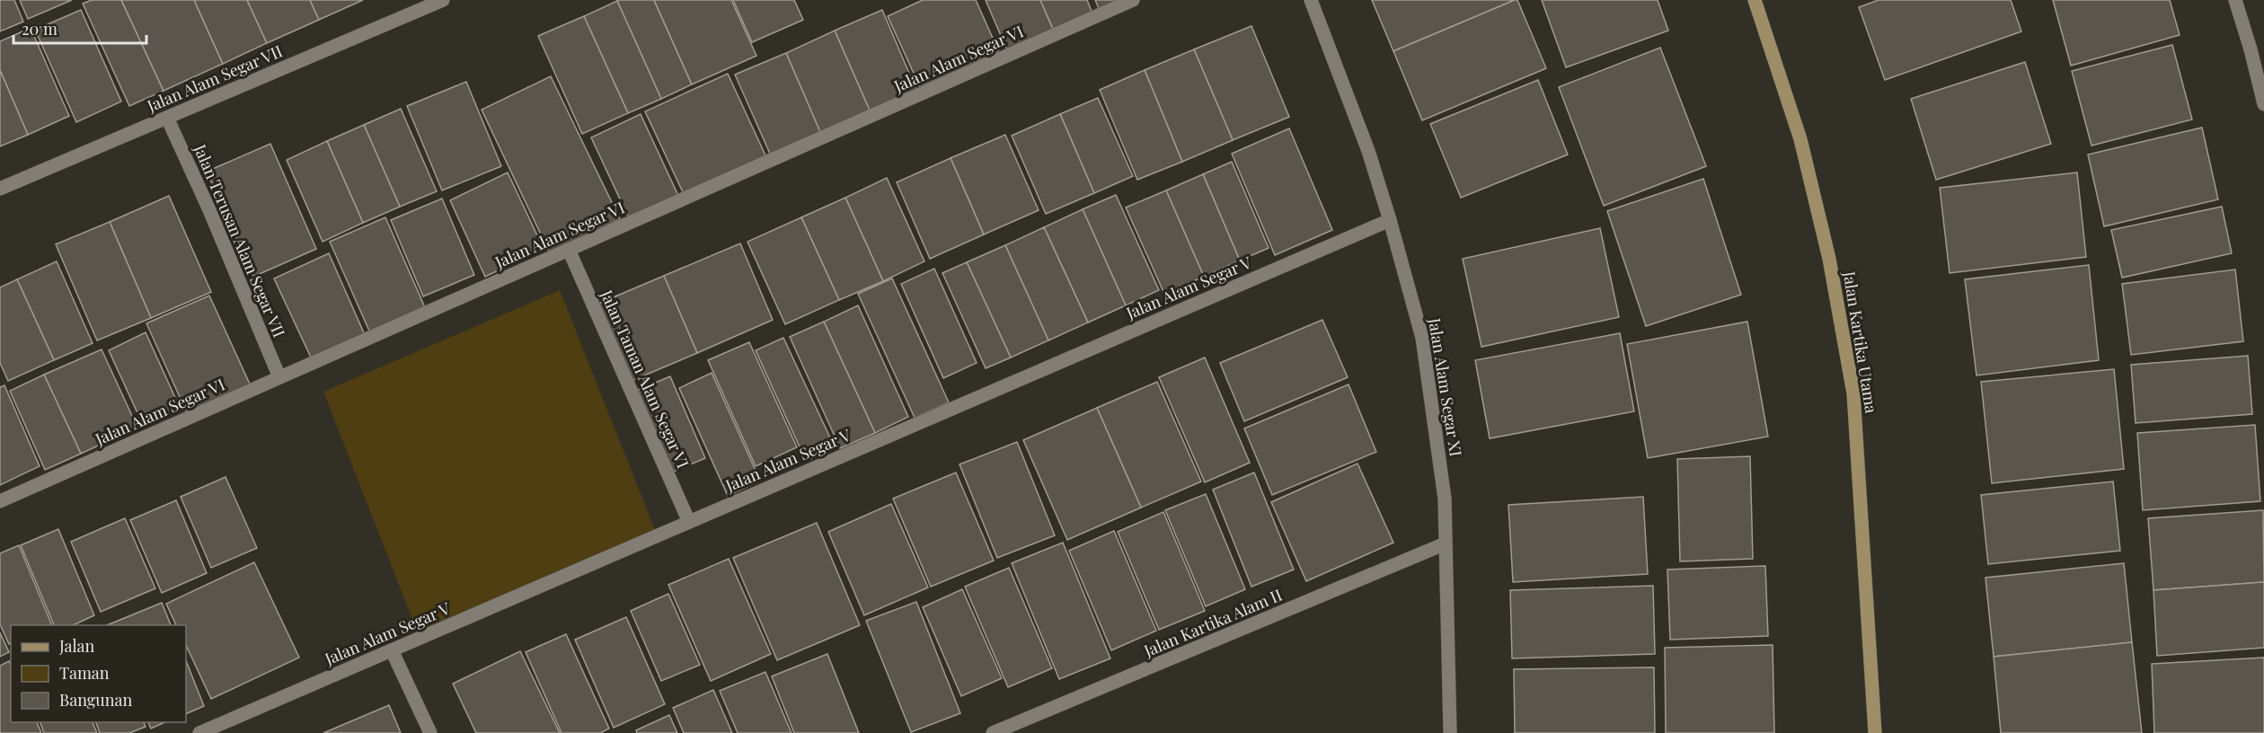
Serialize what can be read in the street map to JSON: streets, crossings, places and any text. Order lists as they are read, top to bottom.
{
  "streets": {
    "main road": ["Jalan Kartika Utama"],
    "street": [
      "Jalan Alam Segar VI",
      "Jalan Alam Segar VII",
      "Jalan Terusan Alam Segar VII",
      "Jalan Alam Segar V",
      "Jalan Taman Alam Segar VI",
      "Jalan Alam Segar XI",
      "Jalan Kartika Alam II"
    ]
  },
  "crossings": [
    ["Jalan Alam Segar VI", "Jalan Terusan Alam Segar VII"],
    ["Jalan Alam Segar VI", "Jalan Taman Alam Segar VI"],
    ["Jalan Alam Segar VII", "Jalan Terusan Alam Segar VII"],
    ["Jalan Alam Segar V", "Jalan Taman Alam Segar VI"],
    ["Jalan Alam Segar V", "Jalan Alam Segar XI"],
    ["Jalan Alam Segar XI", "Jalan Kartika Alam II"]
  ],
  "legend": ["Jalan", "Taman", "Bangunan"],
  "scale_bar": "20 m"
}
